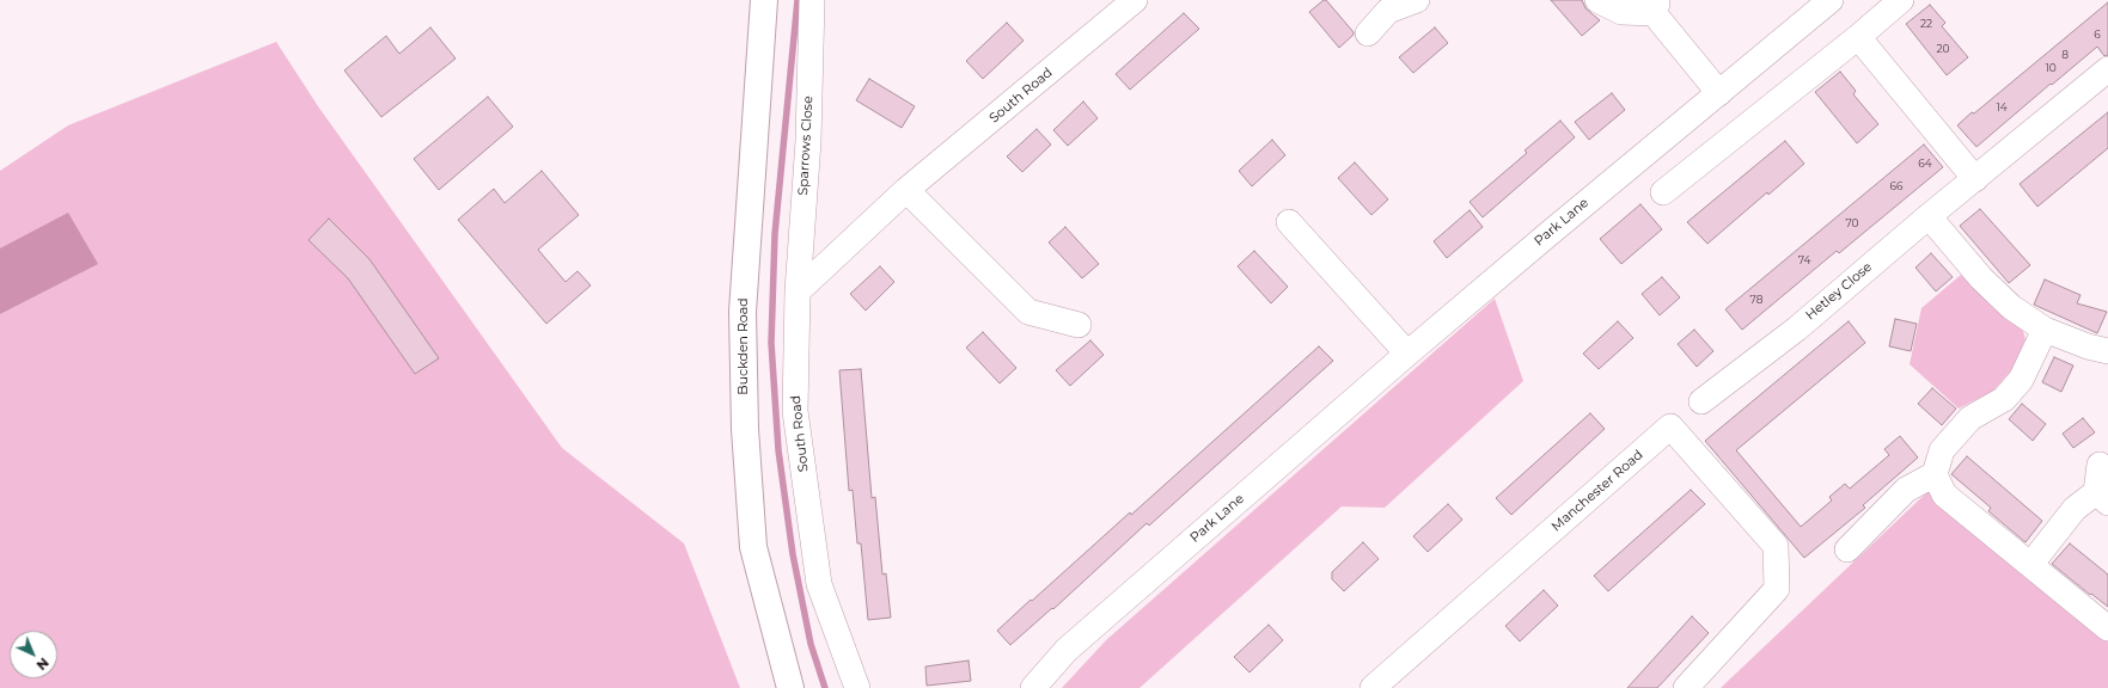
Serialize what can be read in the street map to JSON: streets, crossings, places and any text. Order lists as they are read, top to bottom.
{
  "streets": {
    "main road": ["Buckden Road"],
    "street": [
      "South Road",
      "Sparrows Close",
      "Park Lane",
      "Hetley Close",
      "Manchester Road"
    ]
  },
  "crossings": [
    ["South Road", "Sparrows Close"]
  ],
  "house_numbers": [
    "22",
    "6",
    "20",
    "8",
    "10",
    "14",
    "64",
    "66",
    "70",
    "74",
    "78"
  ],
  "north": "bottom right"
}
